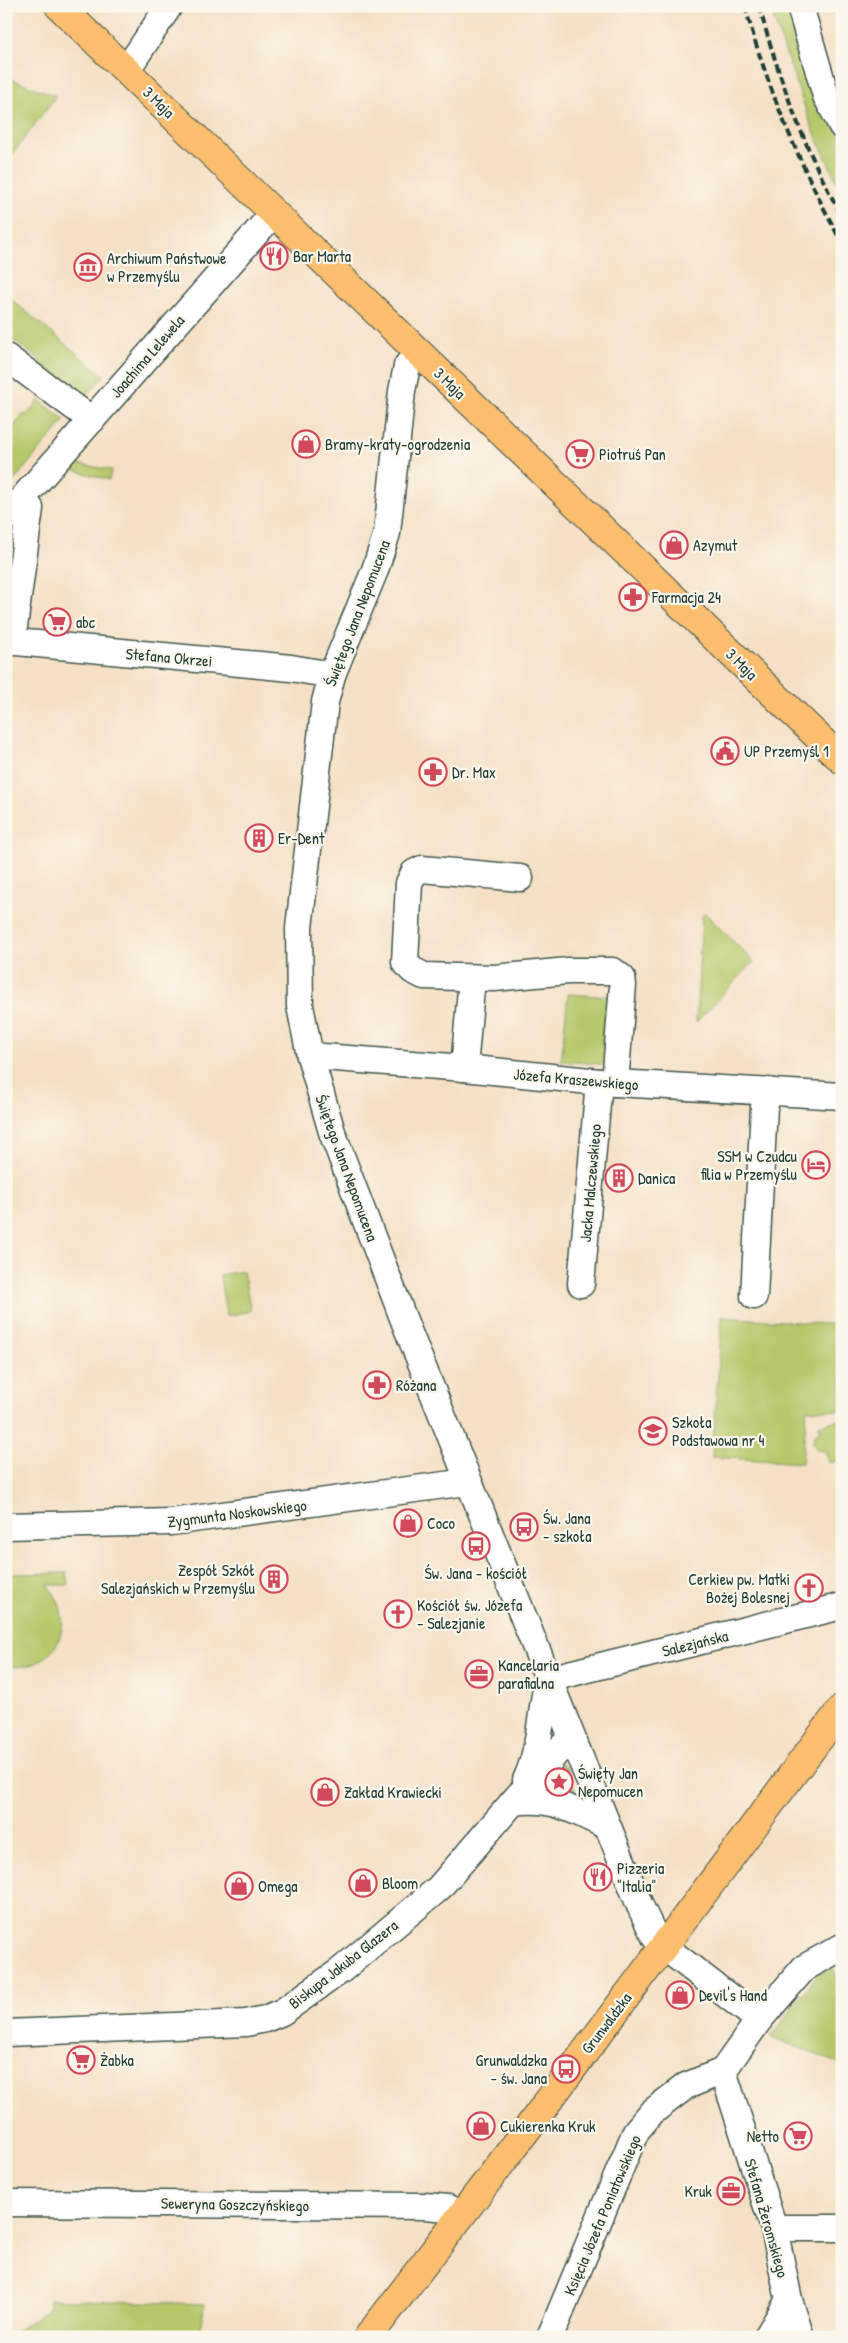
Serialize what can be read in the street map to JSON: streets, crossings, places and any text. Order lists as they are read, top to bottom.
{
  "streets": {
    "main road": ["3 Maja", "Grunwaldzka"],
    "street": [
      "Joachima Lelewela",
      "Świętego Jana Nepomucena",
      "Stefana Okrzei",
      "Józefa Kraszewskiego",
      "Jacka Malczewskiego",
      "Zygmunta Noskowskiego",
      "Salezjańska",
      "Biskupa Jakuba Glazera",
      "Seweryna Goszczyńskiego",
      "Księcia Józefa Poniatowskiego",
      "Stefana Żeromskiego"
    ]
  },
  "crossings": [
    ["3 Maja", "Joachima Lelewela"],
    ["3 Maja", "Świętego Jana Nepomucena"],
    ["Joachima Lelewela", "Stefana Okrzei"],
    ["Świętego Jana Nepomucena", "Stefana Okrzei"],
    ["Świętego Jana Nepomucena", "Józefa Kraszewskiego"],
    ["Świętego Jana Nepomucena", "Zygmunta Noskowskiego"],
    ["Świętego Jana Nepomucena", "Salezjańska"],
    ["Świętego Jana Nepomucena", "Biskupa Jakuba Glazera"],
    ["Świętego Jana Nepomucena", "Grunwaldzka"],
    ["Józefa Kraszewskiego", "Jacka Malczewskiego"],
    ["Salezjańska", "Biskupa Jakuba Glazera"],
    ["Grunwaldzka", "Seweryna Goszczyńskiego"],
    ["Księcia Józefa Poniatowskiego", "Stefana Żeromskiego"]
  ],
  "places": {
    "restaurant": ["Bar Marta", "Pizzeria \"Italia\""],
    "museum": ["Archiwum Państwowe w Przemyślu"],
    "shop": [
      "Bramy-kraty-ogrodzenia",
      "Azymut",
      "Coco",
      "Zakład Krawiecki",
      "Bloom",
      "Omega",
      "Devil's Hand",
      "Cukierenka Kruk"
    ],
    "supermarket": [
      "Piotruś Pan",
      "abc",
      "Żabka",
      "Netto"
    ],
    "pharmacy": ["Farmacja 24", "Dr. Max", "Różana"],
    "public building": ["UP Przemyśl 1"],
    "building": ["Er-Dent", "Danica", "Zespół Szkół Salezjańskich w Przemyślu"],
    "hotel": ["SSM w Czudcu filia w Przemyślu"],
    "school or university": ["Szkoła Podstawowa nr 4"],
    "bus stop": ["Św. Jana - szkoła", "Św. Jana - kościół", "Grunwaldzka - św. Jana"],
    "church": ["Cerkiew pw. Matki Bożej Bolesnej", "Kościół św. Józefa - Salezjanie"],
    "office": ["Kancelaria parafialna", "Kruk"],
    "place": ["Święty Jan Nepomucen"]
  }
}
